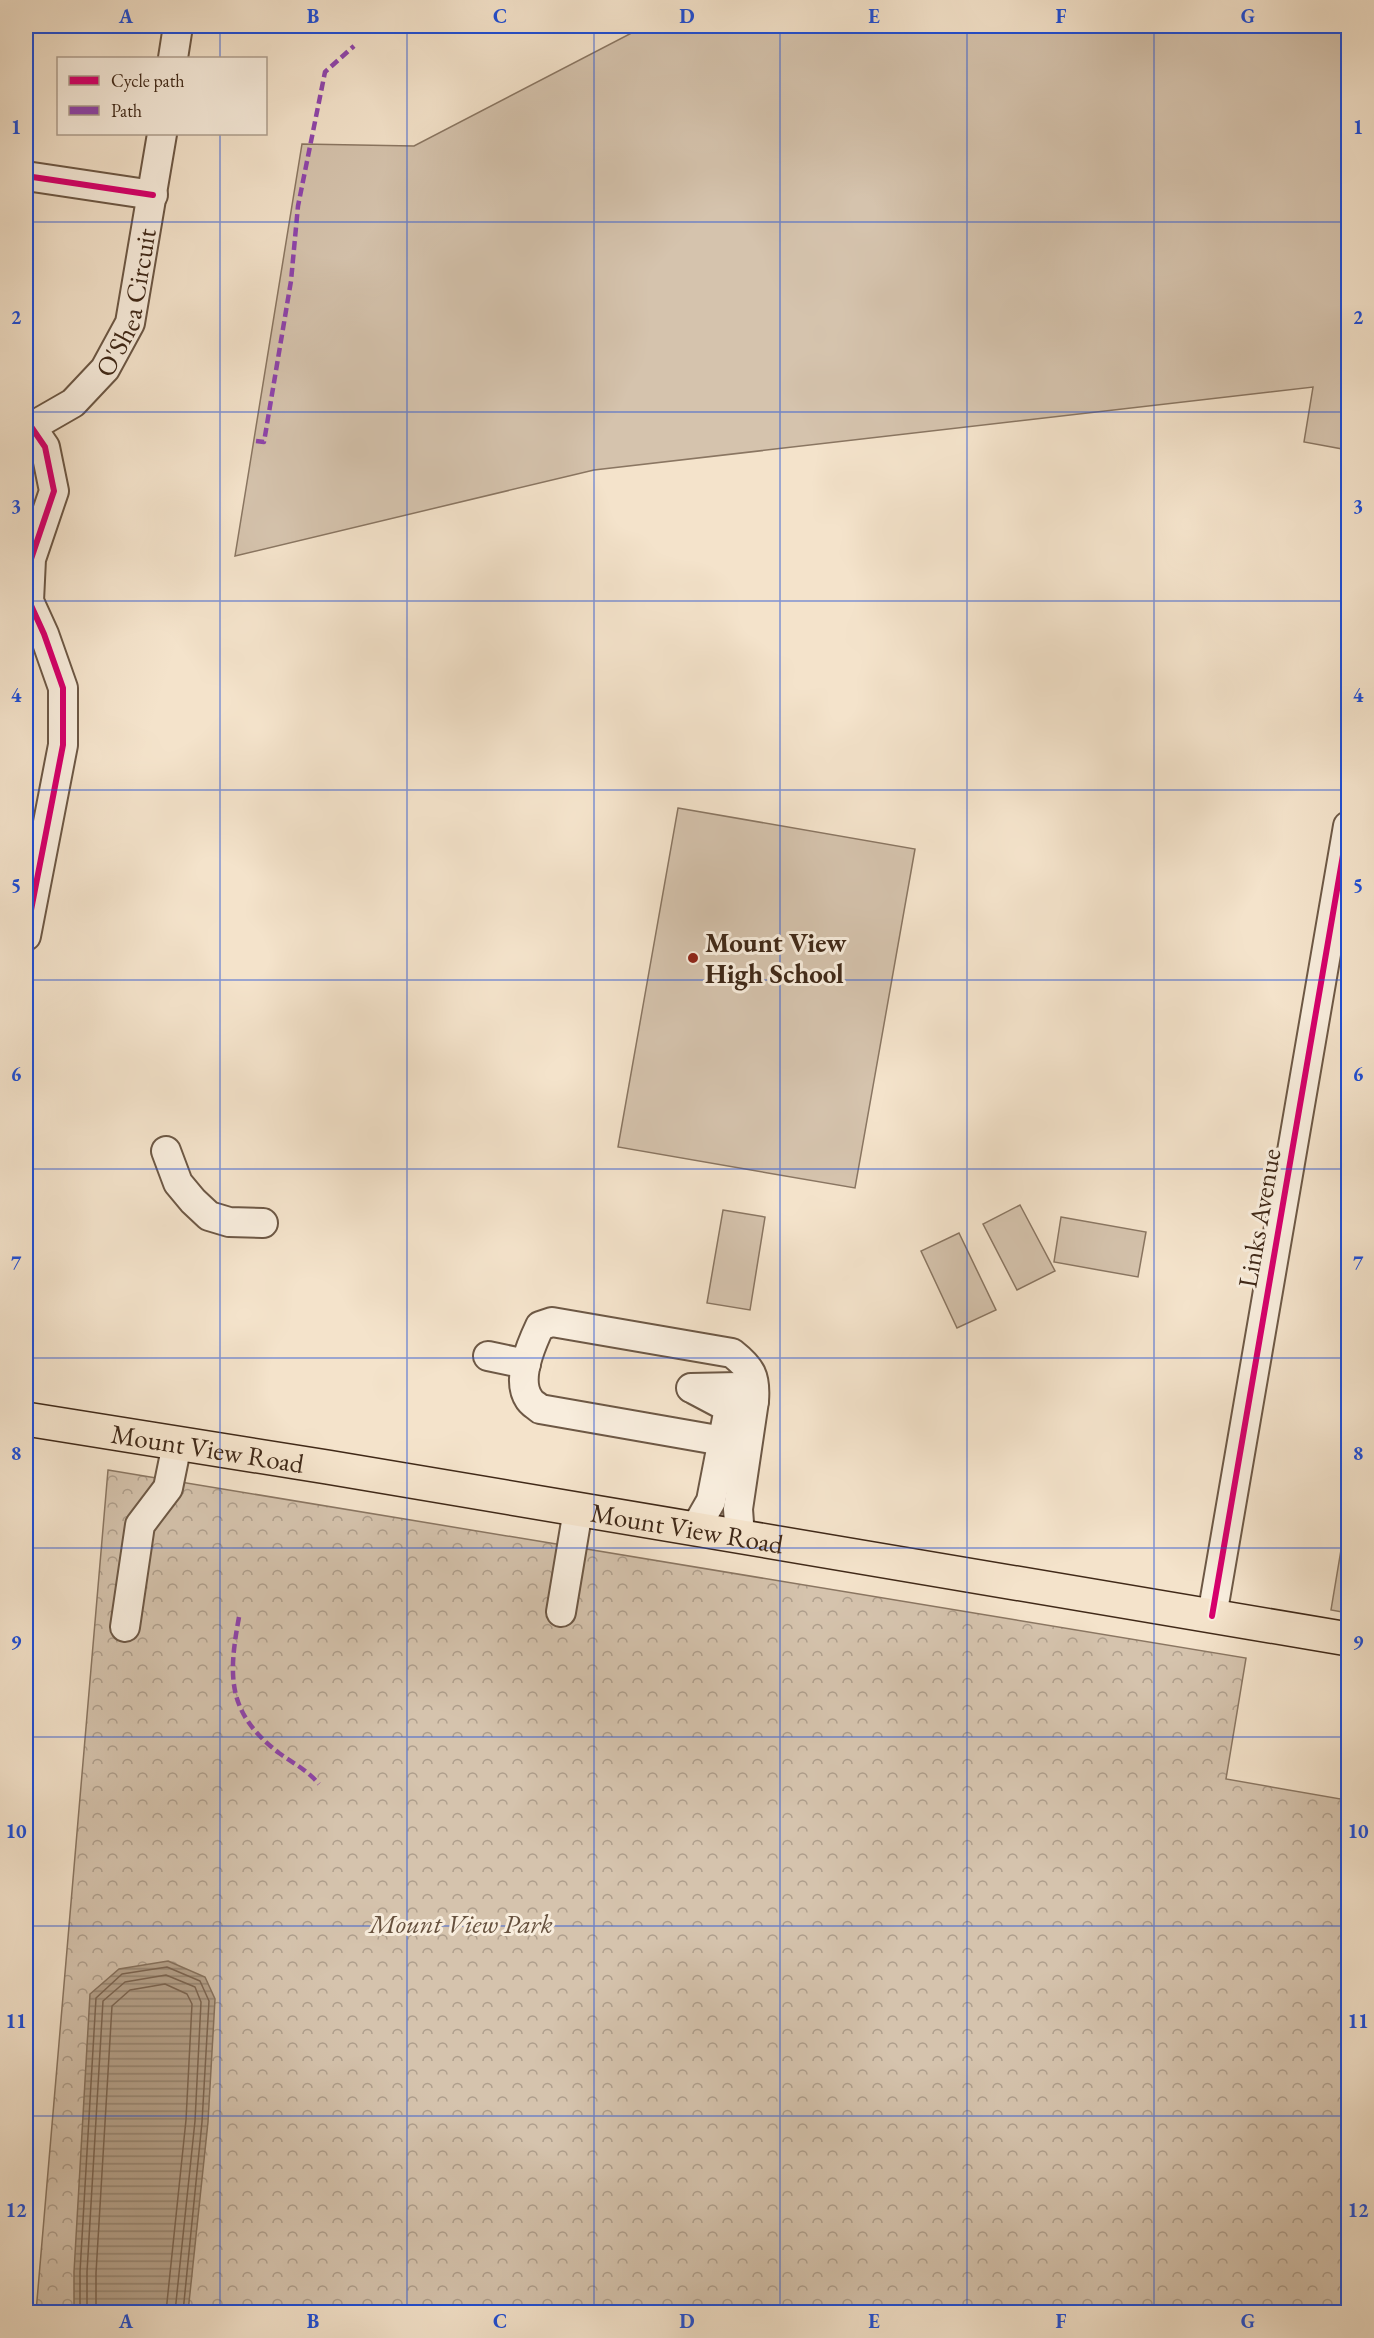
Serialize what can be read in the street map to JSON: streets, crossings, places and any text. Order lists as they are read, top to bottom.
{
  "streets": {
    "main road": ["Mount View Road"],
    "street": ["O'Shea Circuit", "Links Avenue"]
  },
  "crossings": [
    ["Links Avenue", "Mount View Road"]
  ],
  "parks": ["Mount View Park"],
  "places": ["Mount View High School"],
  "legend": ["Cycle path", "Path"],
  "grid": {
    "columns": [
      "A",
      "B",
      "C",
      "D",
      "E",
      "F",
      "G"
    ],
    "rows": [
      "1",
      "2",
      "3",
      "4",
      "5",
      "6",
      "7",
      "8",
      "9",
      "10",
      "11",
      "12"
    ]
  }
}
